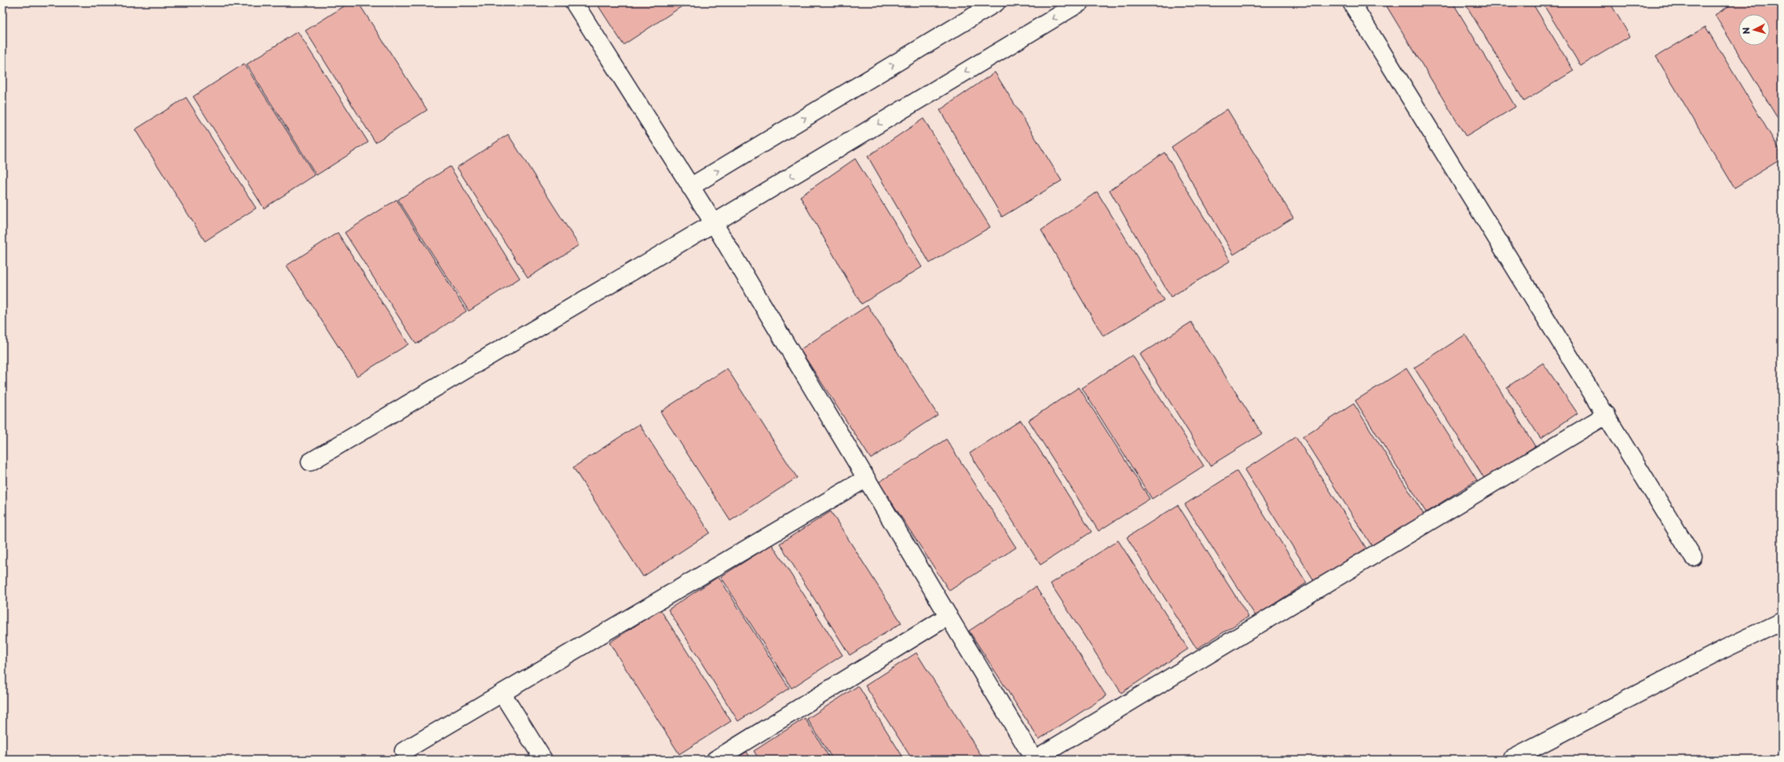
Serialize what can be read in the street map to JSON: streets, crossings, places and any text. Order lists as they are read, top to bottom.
{
  "north": "left"
}
